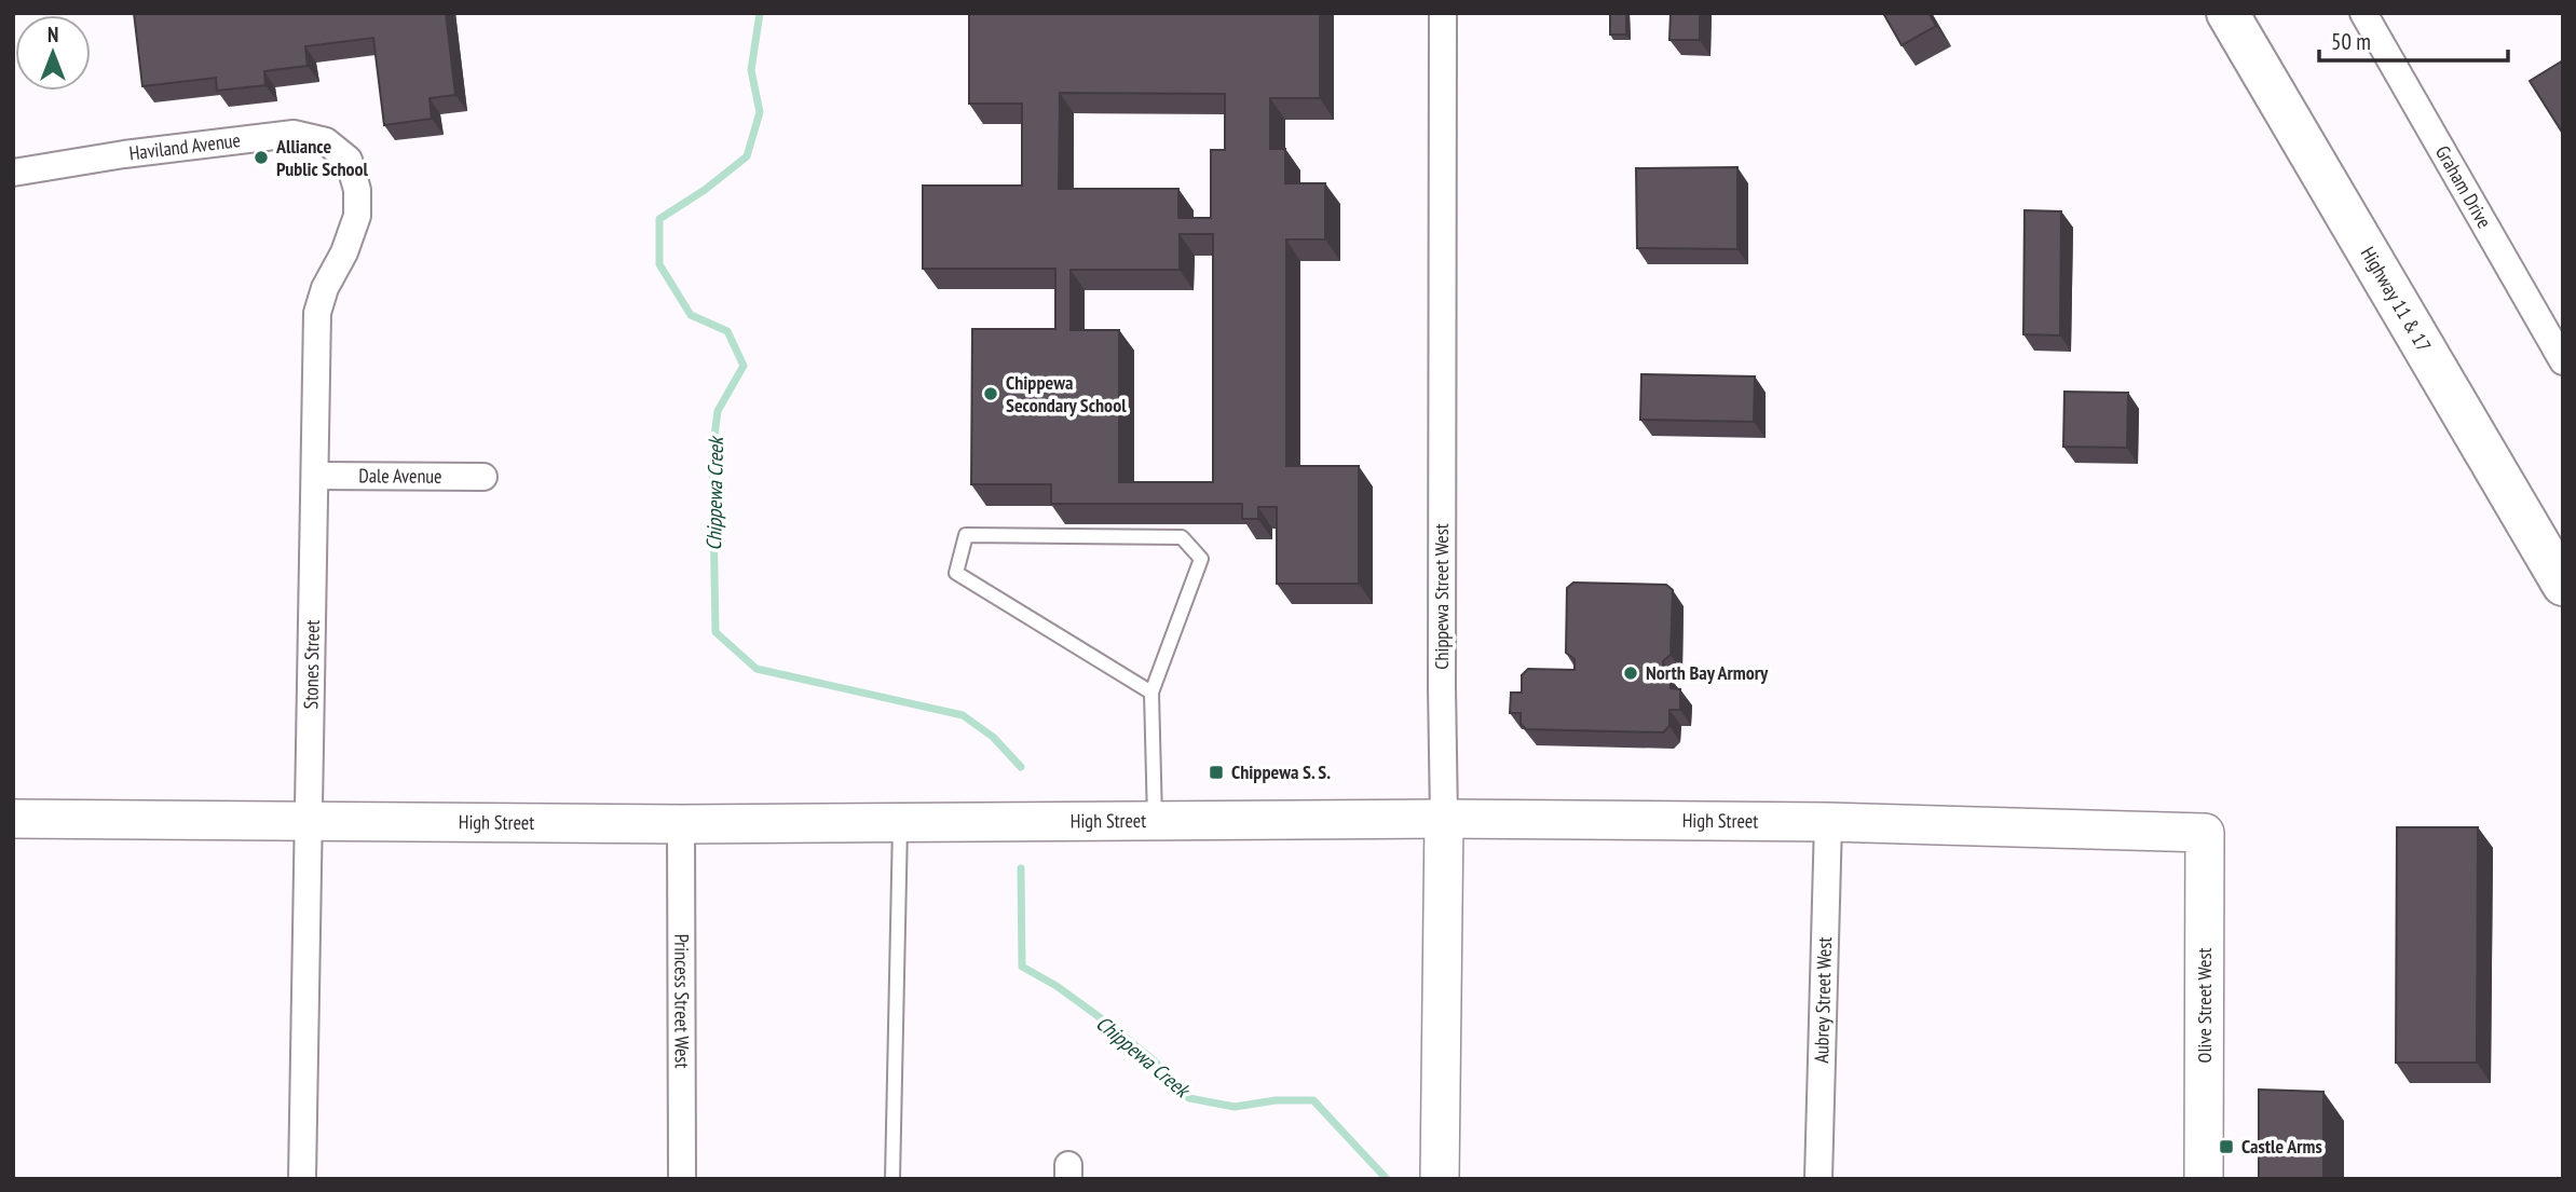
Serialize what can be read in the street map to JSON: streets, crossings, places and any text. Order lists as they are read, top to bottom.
{
  "streets": {
    "highway": ["Highway 11 & 17"],
    "street": [
      "Haviland Avenue",
      "Graham Drive",
      "Dale Avenue",
      "Chippewa Street West",
      "Stones Street",
      "High Street",
      "Princess Street West",
      "Aubrey Street West",
      "Olive Street West"
    ]
  },
  "crossings": [
    ["Haviland Avenue", "Stones Street"],
    ["Dale Avenue", "Stones Street"],
    ["Chippewa Street West", "High Street"],
    ["Stones Street", "High Street"],
    ["High Street", "Princess Street West"],
    ["High Street", "Aubrey Street West"],
    ["High Street", "Olive Street West"]
  ],
  "water": ["Chippewa Creek"],
  "places": {
    "other": ["Alliance Public School", "Chippewa Secondary School", "North Bay Armory"],
    "transit": ["Chippewa S. S.", "Castle Arms"]
  },
  "scale_bar": "50 m",
  "north": "top"
}
